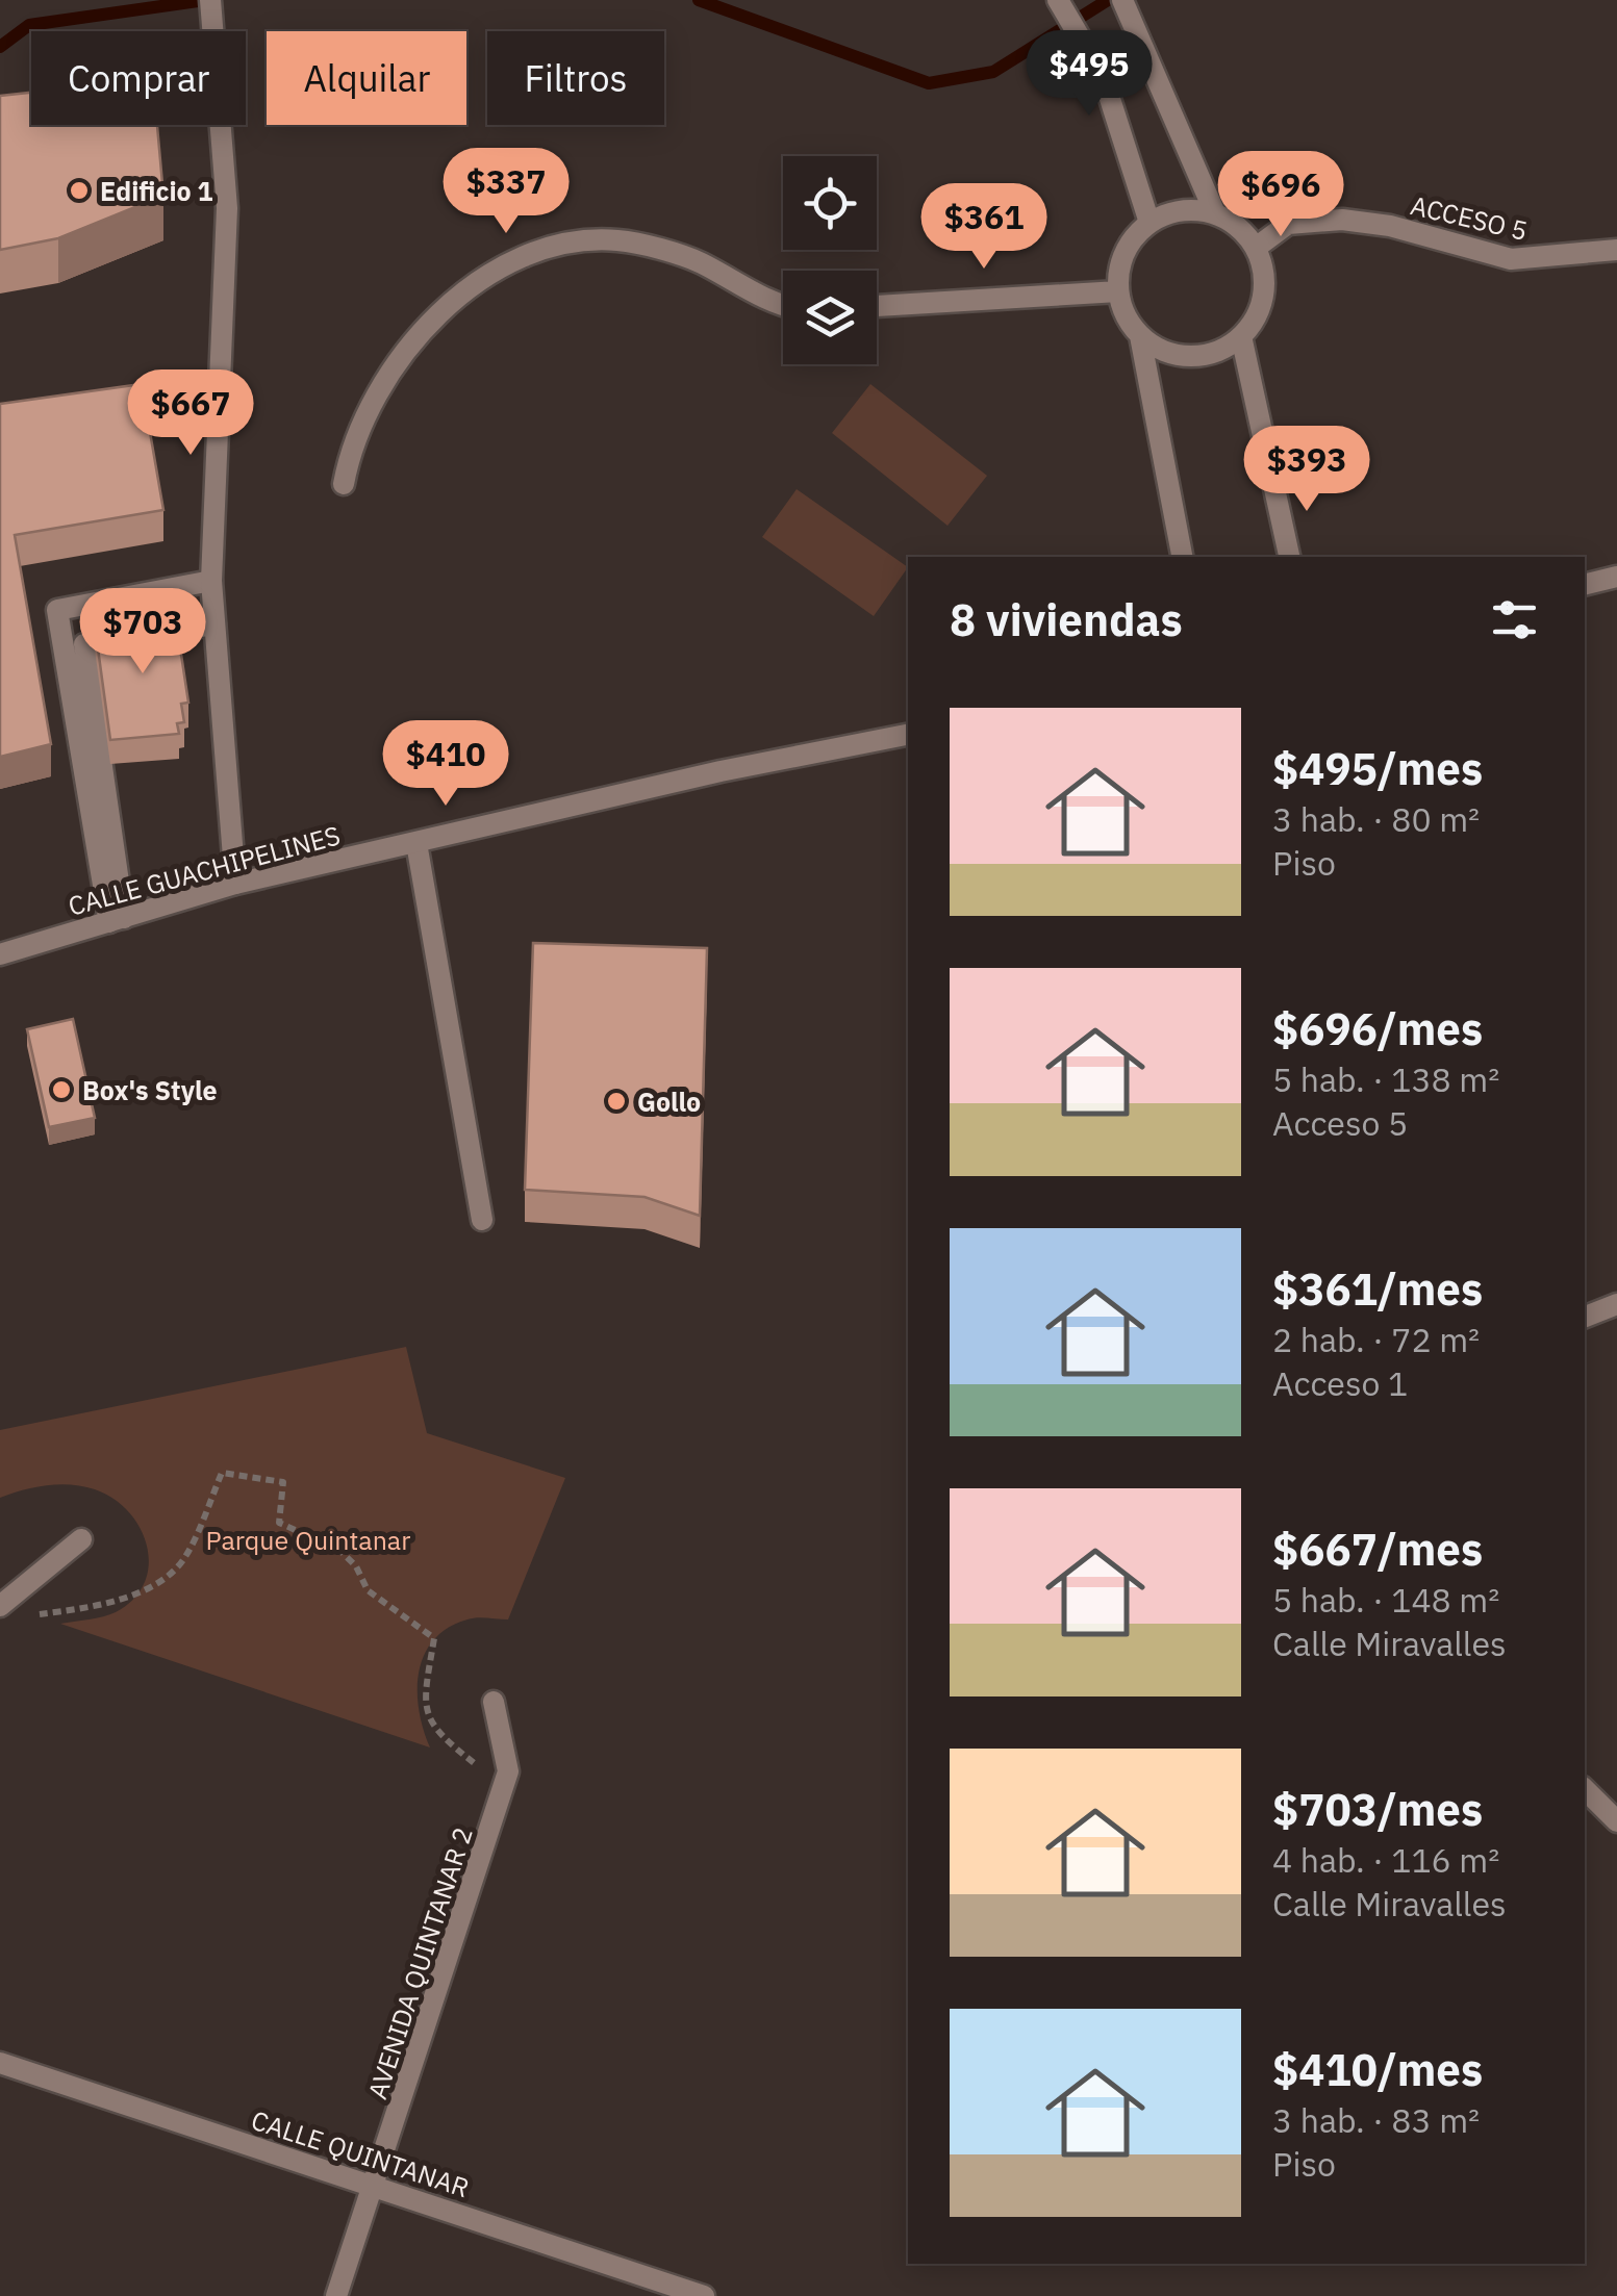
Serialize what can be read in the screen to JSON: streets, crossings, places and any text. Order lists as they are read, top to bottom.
{
  "streets": {
    "street": [
      "ACCESO 5",
      "CALLE GUACHIPELINES",
      "AVENIDA QUINTANAR 2",
      "CALLE QUINTANAR"
    ]
  },
  "crossings": [
    ["AVENIDA QUINTANAR 2", "CALLE QUINTANAR"]
  ],
  "parks": ["Parque Quintanar"],
  "places": ["Edificio 1", "Box's Style", "Gollo"],
  "page": {
    "price": [
      "$495",
      "$337",
      "$696",
      "$361",
      "$667",
      "$393",
      "$703",
      "$410"
    ],
    "chip": ["Comprar", "Alquilar", "Filtros"],
    "heading": "8 viviendas",
    "list": [
      {
        "name": "$495/mes",
        "note": "3 hab. · 80 m² · Piso"
      },
      {
        "name": "$696/mes",
        "note": "5 hab. · 138 m² · Acceso 5"
      },
      {
        "name": "$361/mes",
        "note": "2 hab. · 72 m² · Acceso 1"
      },
      {
        "name": "$667/mes",
        "note": "5 hab. · 148 m² · Calle Miravalles"
      },
      {
        "name": "$703/mes",
        "note": "4 hab. · 116 m² · Calle Miravalles"
      },
      {
        "name": "$410/mes",
        "note": "3 hab. · 83 m² · Piso"
      }
    ]
  }
}
